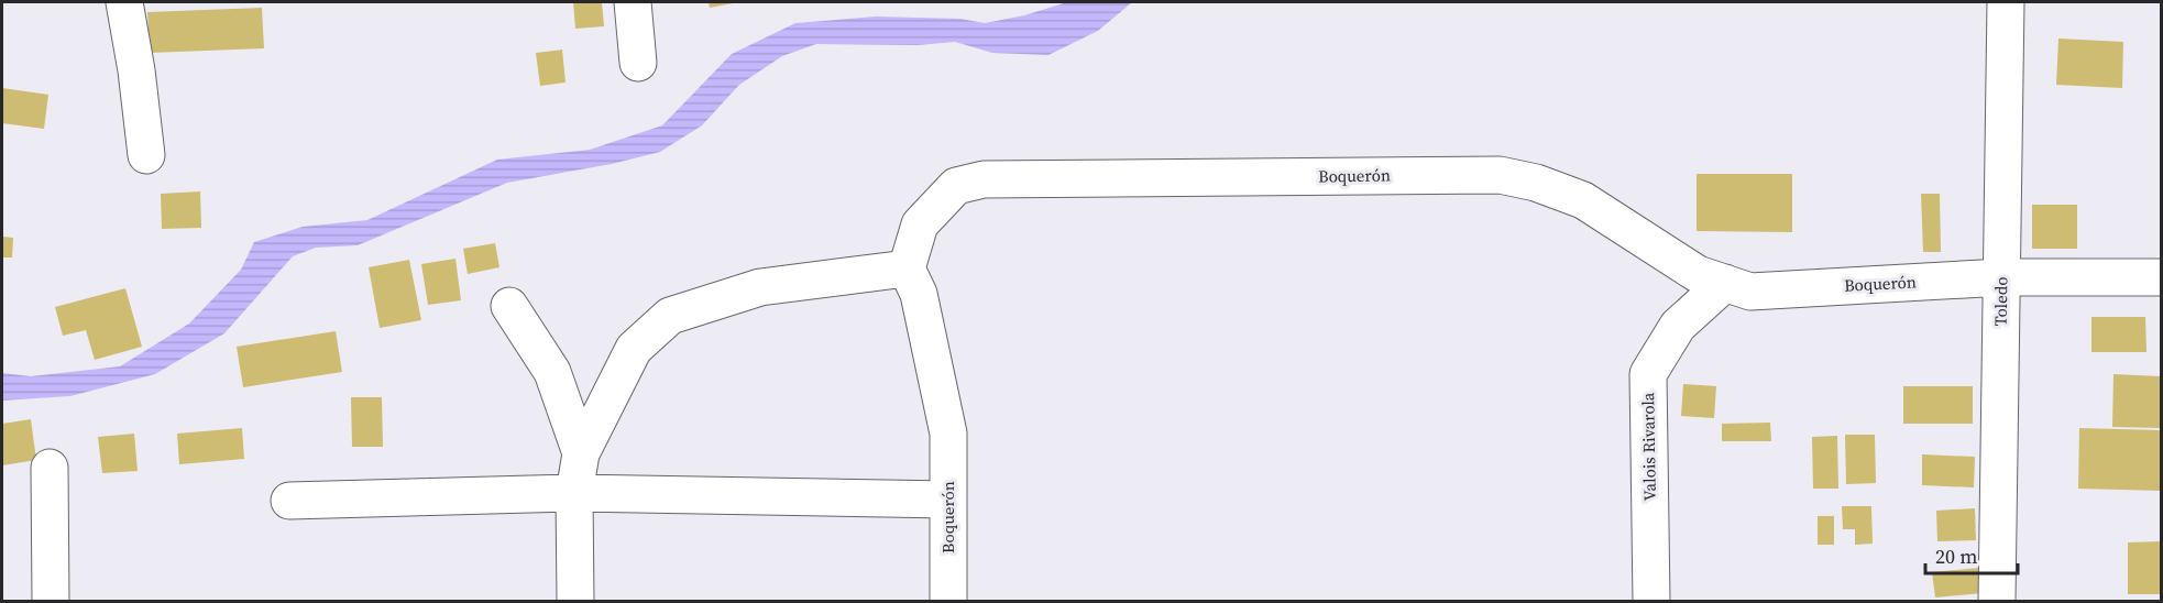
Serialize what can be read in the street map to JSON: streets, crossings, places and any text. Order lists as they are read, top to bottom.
{
  "streets": {
    "street": ["Boquerón", "Toledo", "Valois Rivarola"]
  },
  "crossings": [
    ["Boquerón", "Toledo"],
    ["Boquerón", "Valois Rivarola"]
  ],
  "scale_bar": "20 m"
}
